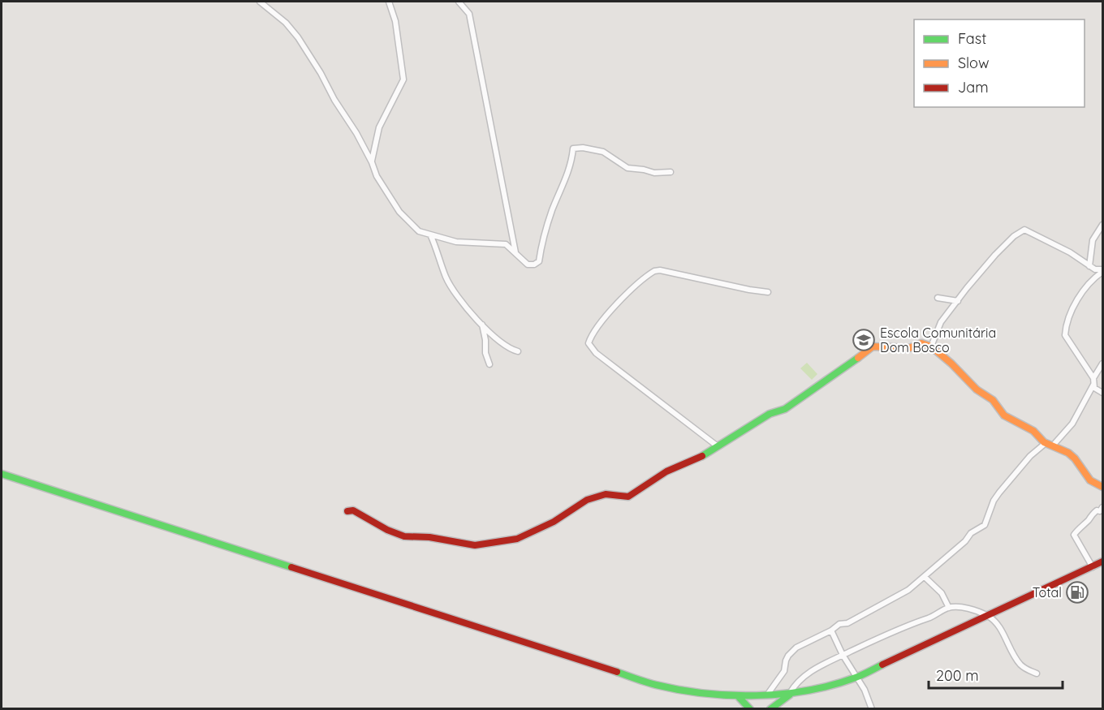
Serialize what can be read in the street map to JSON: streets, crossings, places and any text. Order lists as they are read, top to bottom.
{
  "places": {
    "school or university": ["Escola Comunitária Dom Bosco"],
    "fuel station": ["Total"]
  },
  "legend": ["Fast", "Slow", "Jam"],
  "scale_bar": "200 m"
}
